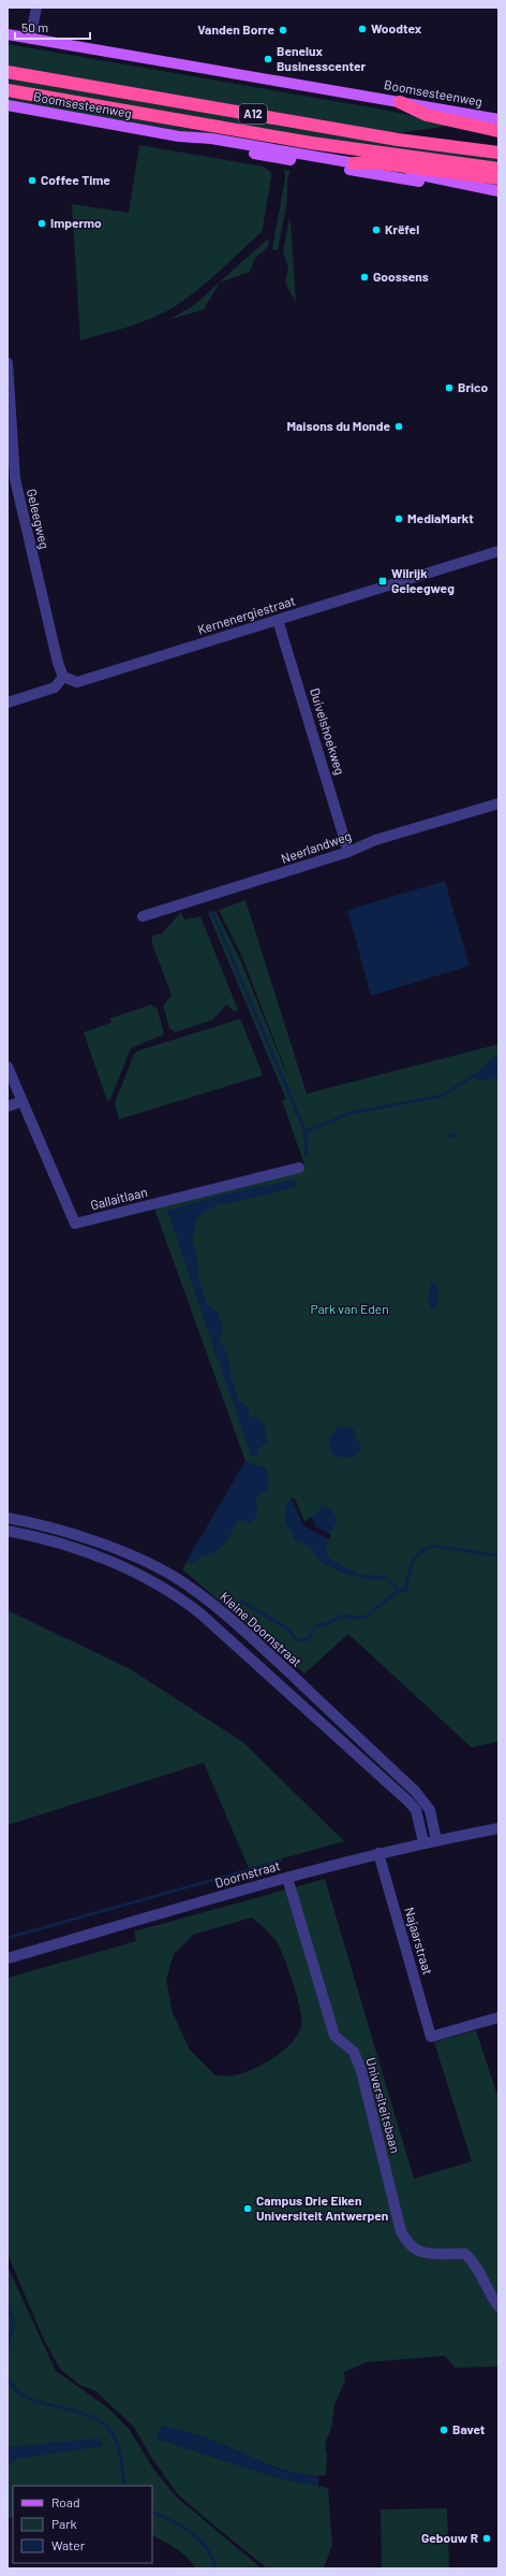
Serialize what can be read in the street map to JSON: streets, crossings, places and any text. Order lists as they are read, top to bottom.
{
  "streets": {
    "highway": ["A12"],
    "main road": ["Boomsesteenweg"],
    "street": [
      "Geleegweg",
      "Kernenergiestraat",
      "Duivelshoekweg",
      "Neerlandweg",
      "Gallaitlaan",
      "Kleine Doornstraat",
      "Doornstraat",
      "Najaarstraat",
      "Universiteitsbaan"
    ]
  },
  "crossings": [
    ["Geleegweg", "Kernenergiestraat"],
    ["Kernenergiestraat", "Duivelshoekweg"],
    ["Duivelshoekweg", "Neerlandweg"],
    ["Kleine Doornstraat", "Doornstraat"],
    ["Doornstraat", "Najaarstraat"],
    ["Doornstraat", "Universiteitsbaan"]
  ],
  "parks": ["Park van Eden"],
  "places": {
    "other": [
      "Woodtex",
      "Vanden Borre",
      "Benelux Businesscenter",
      "Coffee Time",
      "Impermo",
      "Krëfel",
      "Goossens",
      "Brico",
      "Maisons du Monde",
      "MediaMarkt",
      "Campus Drie Eiken Universiteit Antwerpen",
      "Bavet",
      "Gebouw R"
    ],
    "transit": ["Wilrijk Geleegweg"]
  },
  "legend": ["Road", "Park", "Water"],
  "scale_bar": "50 m"
}
